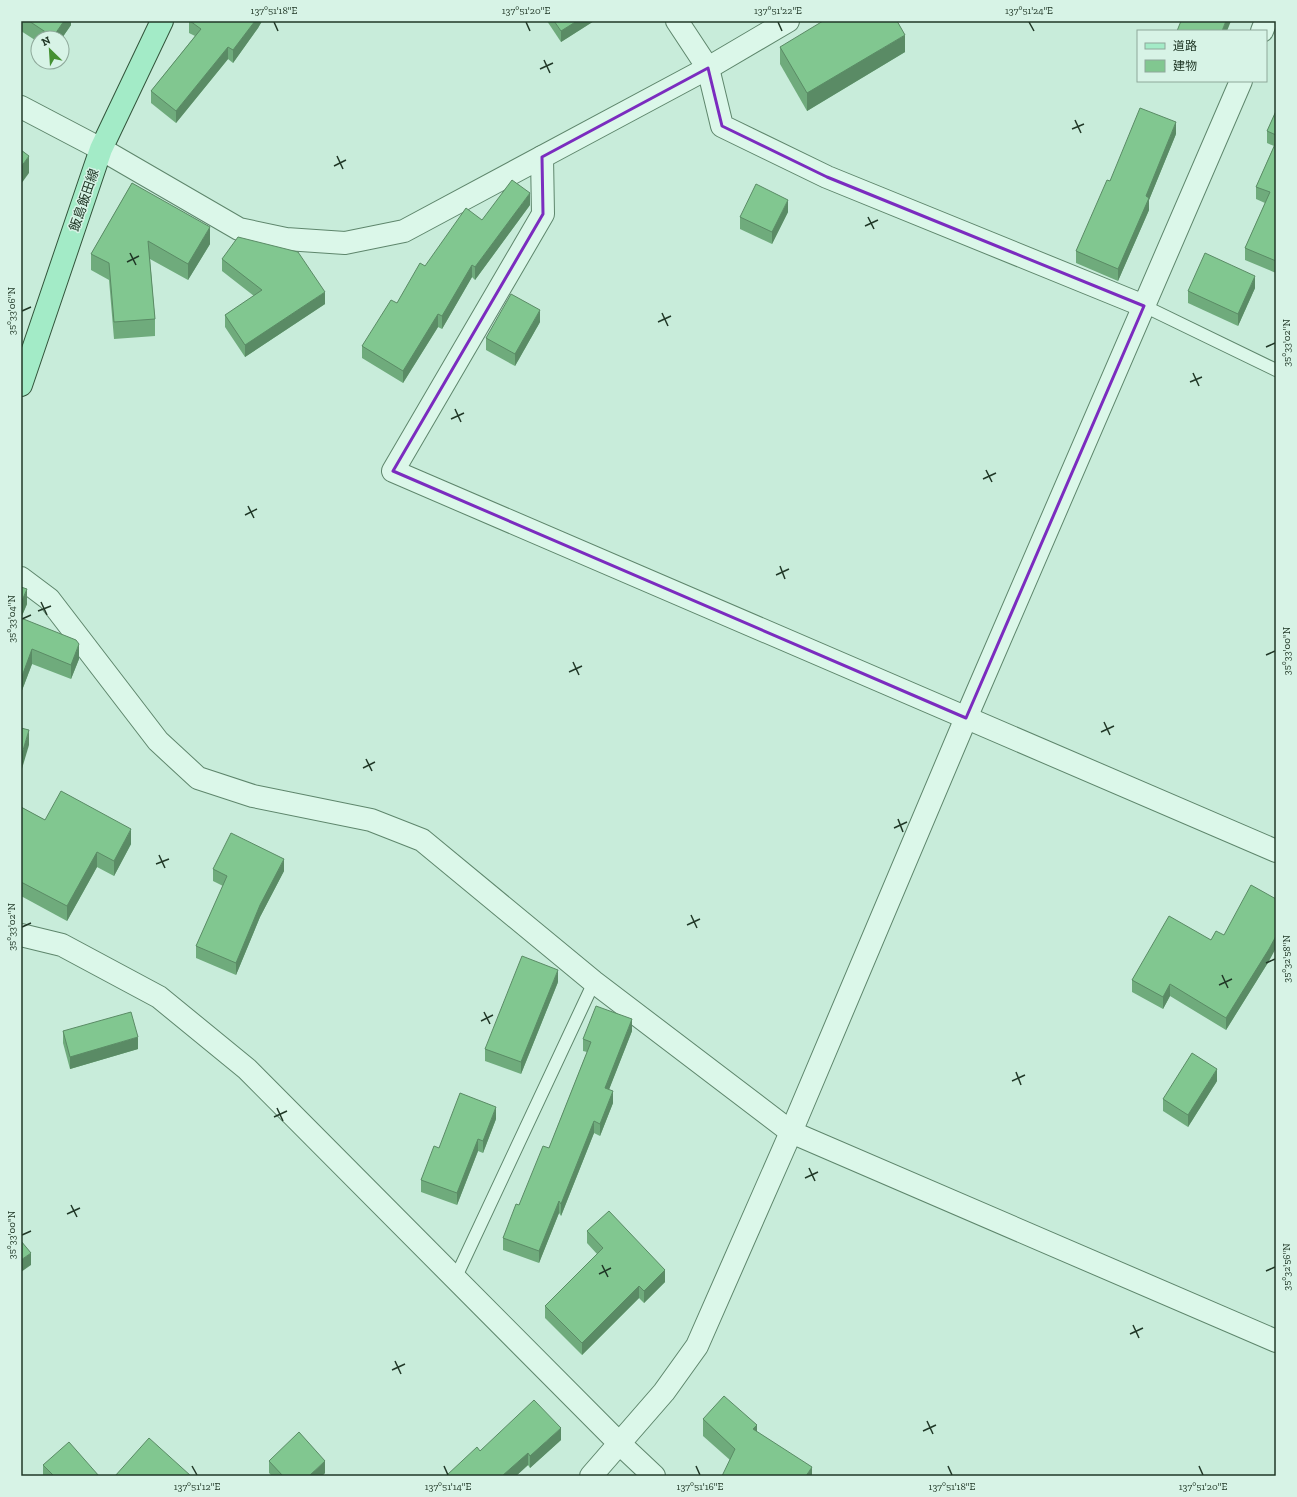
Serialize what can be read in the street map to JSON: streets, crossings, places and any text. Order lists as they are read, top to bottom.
{
  "streets": {
    "main road": ["飯島飯田線"]
  },
  "legend": ["道路", "建物"],
  "north": "top left",
  "coordinates": [
    "137°51'18\"E",
    "137°51'20\"E",
    "137°51'22\"E",
    "137°51'24\"E",
    "35°33'06\"N",
    "35°33'02\"N",
    "35°33'04\"N",
    "35°33'00\"N",
    "35°32'58\"N",
    "35°32'56\"N",
    "137°51'12\"E",
    "137°51'14\"E",
    "137°51'16\"E"
  ]
}
